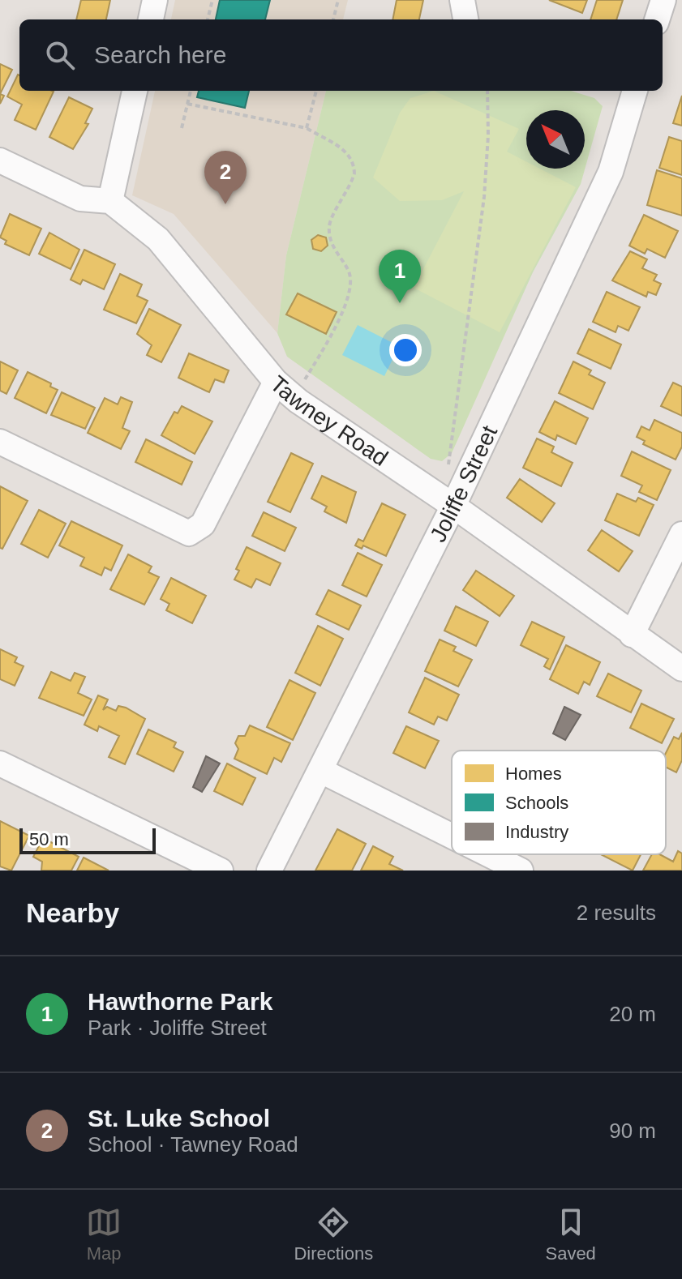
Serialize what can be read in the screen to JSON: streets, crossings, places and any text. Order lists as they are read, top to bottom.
{
  "streets": {
    "street": ["Tawney Road", "Joliffe Street"]
  },
  "crossings": [
    ["Tawney Road", "Joliffe Street"]
  ],
  "legend": ["Homes", "Schools", "Industry"],
  "scale_bar": "50 m",
  "north": "top left",
  "page": {
    "search": "Search here",
    "pins": ["2", "1"],
    "scale": "50 m",
    "heading": ["Nearby", "2 results"],
    "list": [
      {
        "mark": "1",
        "name": "Hawthorne Park",
        "note": "Park · Joliffe Street",
        "value": "20 m"
      },
      {
        "mark": "2",
        "name": "St. Luke School",
        "note": "School · Tawney Road",
        "value": "90 m"
      }
    ],
    "nav": ["Map", "Directions", "Saved"]
  }
}
